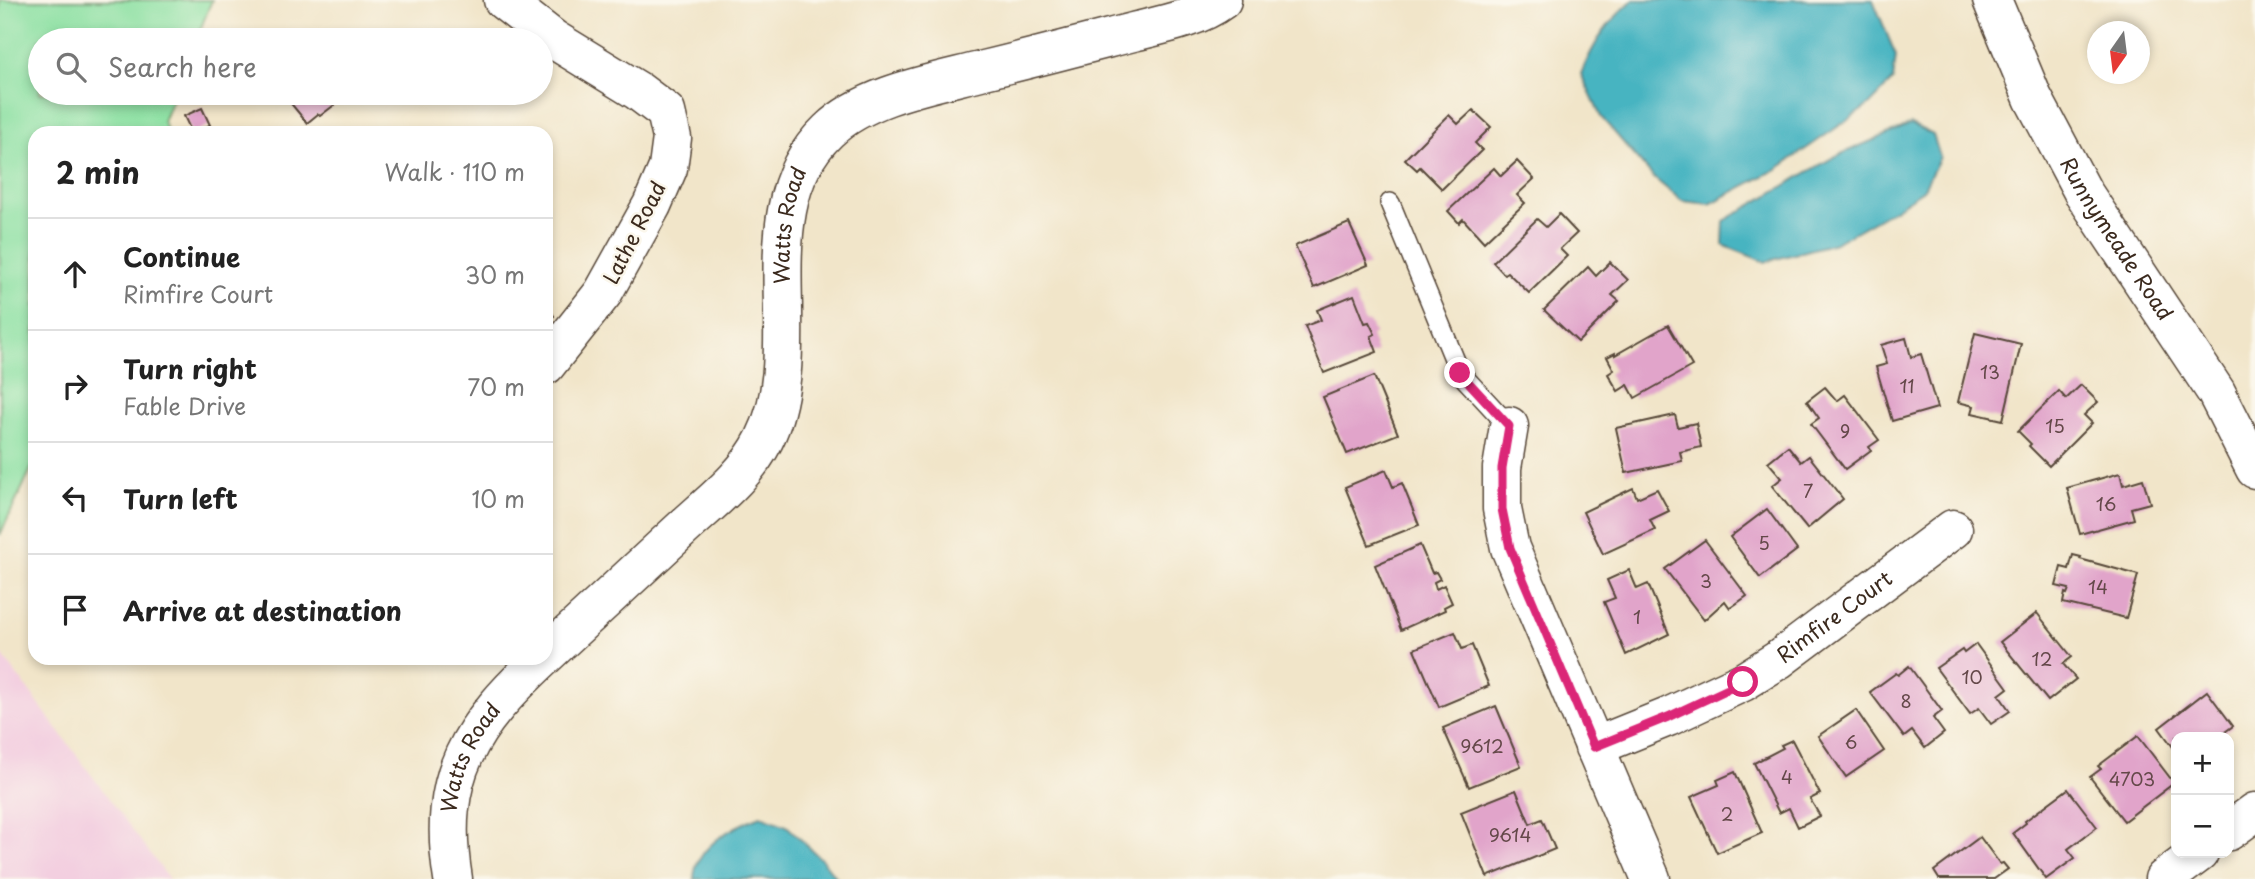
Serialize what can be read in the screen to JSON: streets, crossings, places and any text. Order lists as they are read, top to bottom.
{
  "streets": {
    "street": [
      "Watts Road",
      "Lathe Road",
      "Runnymeade Road",
      "Rimfire Court"
    ]
  },
  "house_numbers": [
    "13",
    "11",
    "15",
    "9",
    "7",
    "16",
    "5",
    "3",
    "14",
    "1",
    "12",
    "10",
    "8",
    "6",
    "9612",
    "4",
    "4703",
    "2",
    "9614"
  ],
  "north": "bottom",
  "page": {
    "search": "Search here",
    "heading": ["2 min", "Walk · 110 m"],
    "list": [
      ["Continue", "Rimfire Court", "30 m"],
      ["Turn right", "Fable Drive", "70 m"],
      ["Turn left", "10 m"],
      "Arrive at destination"
    ],
    "map_buttons": ["+", "−"]
  }
}
